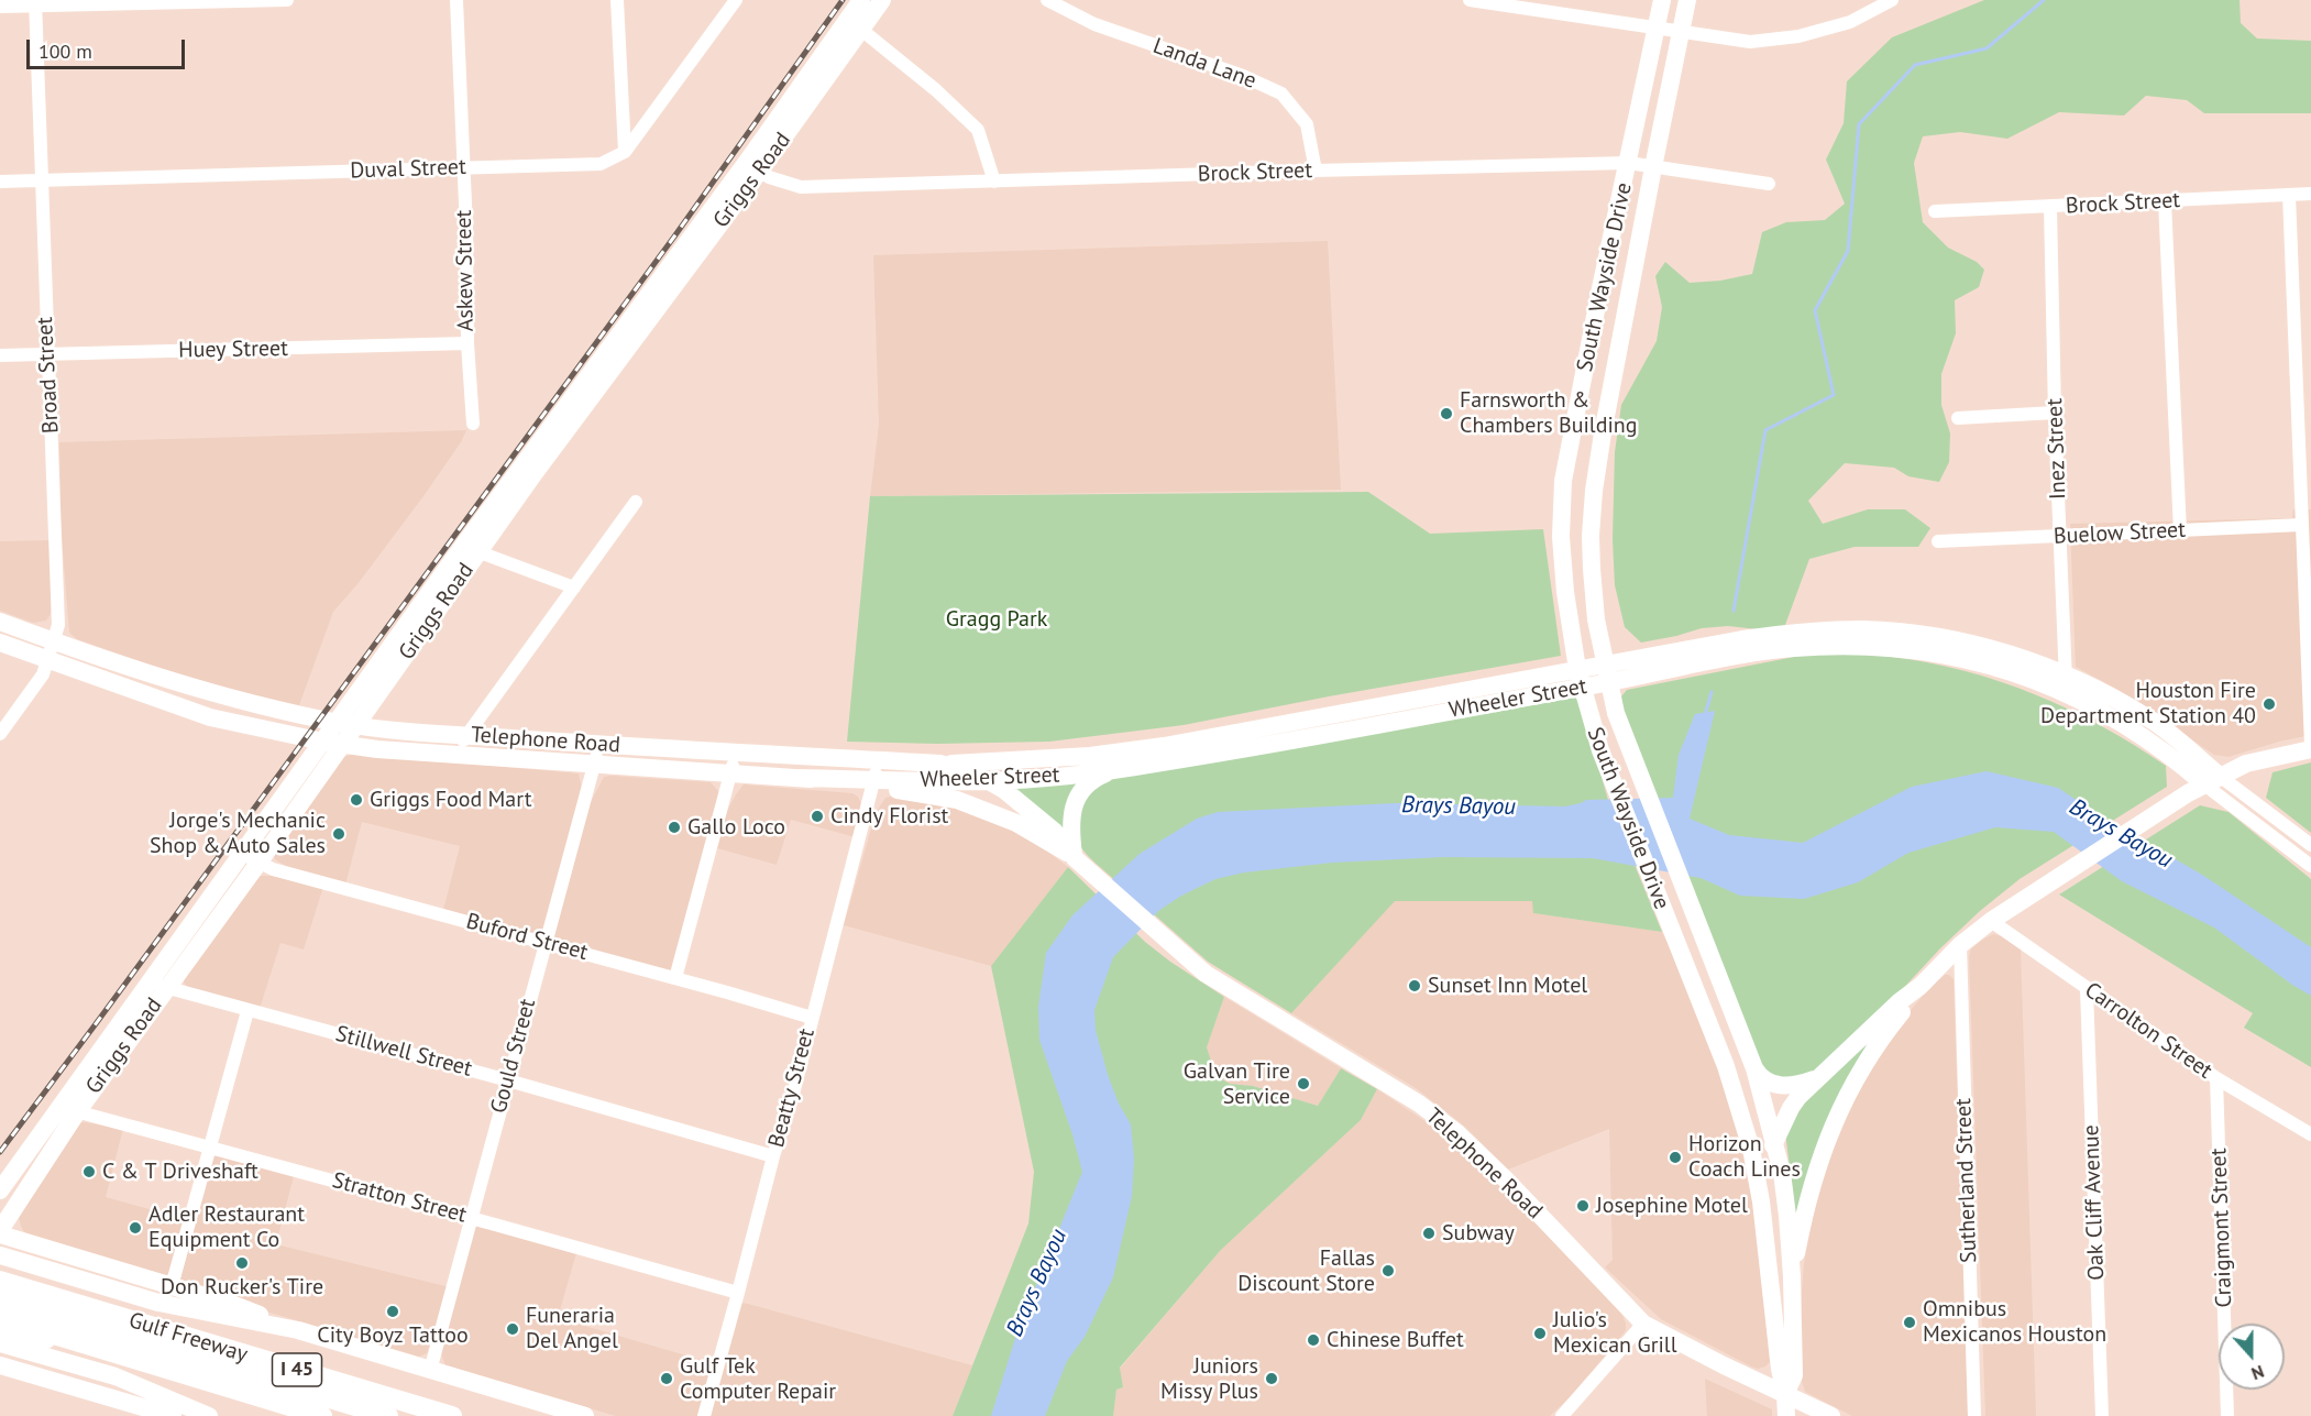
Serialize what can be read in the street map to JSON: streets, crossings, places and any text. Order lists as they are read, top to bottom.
{
  "streets": {
    "highway": ["Gulf Freeway", "I 45"],
    "main road": [
      "Griggs Road",
      "South Wayside Drive",
      "Wheeler Street",
      "Telephone Road"
    ],
    "street": [
      "Landa Lane",
      "Duval Street",
      "Brock Street",
      "Askew Street",
      "Huey Street",
      "Broad Street",
      "Inez Street",
      "Buelow Street",
      "Buford Street",
      "Carrolton Street",
      "Stillwell Street",
      "Gould Street",
      "Beatty Street",
      "Sutherland Street",
      "Stratton Street",
      "Oak Cliff Avenue",
      "Craigmont Street"
    ]
  },
  "crossings": [
    ["Landa Lane", "Brock Street"],
    ["Duval Street", "Askew Street"],
    ["Duval Street", "Broad Street"],
    ["Brock Street", "Griggs Road"],
    ["Brock Street", "South Wayside Drive"],
    ["Brock Street", "Inez Street"],
    ["Griggs Road", "Telephone Road"],
    ["Griggs Road", "Buford Street"],
    ["Griggs Road", "Stillwell Street"],
    ["Griggs Road", "Stratton Street"],
    ["Askew Street", "Huey Street"],
    ["South Wayside Drive", "Wheeler Street"],
    ["South Wayside Drive", "Telephone Road"],
    ["Huey Street", "Broad Street"],
    ["Broad Street", "Telephone Road"],
    ["Inez Street", "Buelow Street"],
    ["Inez Street", "Wheeler Street"],
    ["Wheeler Street", "Telephone Road"],
    ["Wheeler Street", "Beatty Street"],
    ["Telephone Road", "Gould Street"],
    ["Telephone Road", "Beatty Street"],
    ["Buford Street", "Gould Street"],
    ["Buford Street", "Beatty Street"],
    ["Carrolton Street", "Oak Cliff Avenue"],
    ["Carrolton Street", "Craigmont Street"],
    ["Stillwell Street", "Gould Street"],
    ["Stillwell Street", "Beatty Street"],
    ["Gould Street", "Stratton Street"],
    ["Beatty Street", "Stratton Street"]
  ],
  "water": ["Brays Bayou"],
  "parks": ["Gragg Park"],
  "places": [
    "Farnsworth & Chambers Building",
    "Houston Fire Department Station 40",
    "Griggs Food Mart",
    "Cindy Florist",
    "Gallo Loco",
    "Jorge's Mechanic Shop & Auto Sales",
    "Sunset Inn Motel",
    "Galvan Tire Service",
    "Horizon Coach Lines",
    "C & T Driveshaft",
    "Josephine Motel",
    "Adler Restaurant Equipment Co",
    "Subway",
    "Don Rucker's Tire",
    "Fallas Discount Store",
    "City Boyz Tattoo",
    "Omnibus Mexicanos Houston",
    "Funeraria Del Angel",
    "Julio's Mexican Grill",
    "Chinese Buffet",
    "Gulf Tek Computer Repair",
    "Juniors Missy Plus"
  ],
  "scale_bar": "100 m",
  "north": "bottom"
}
